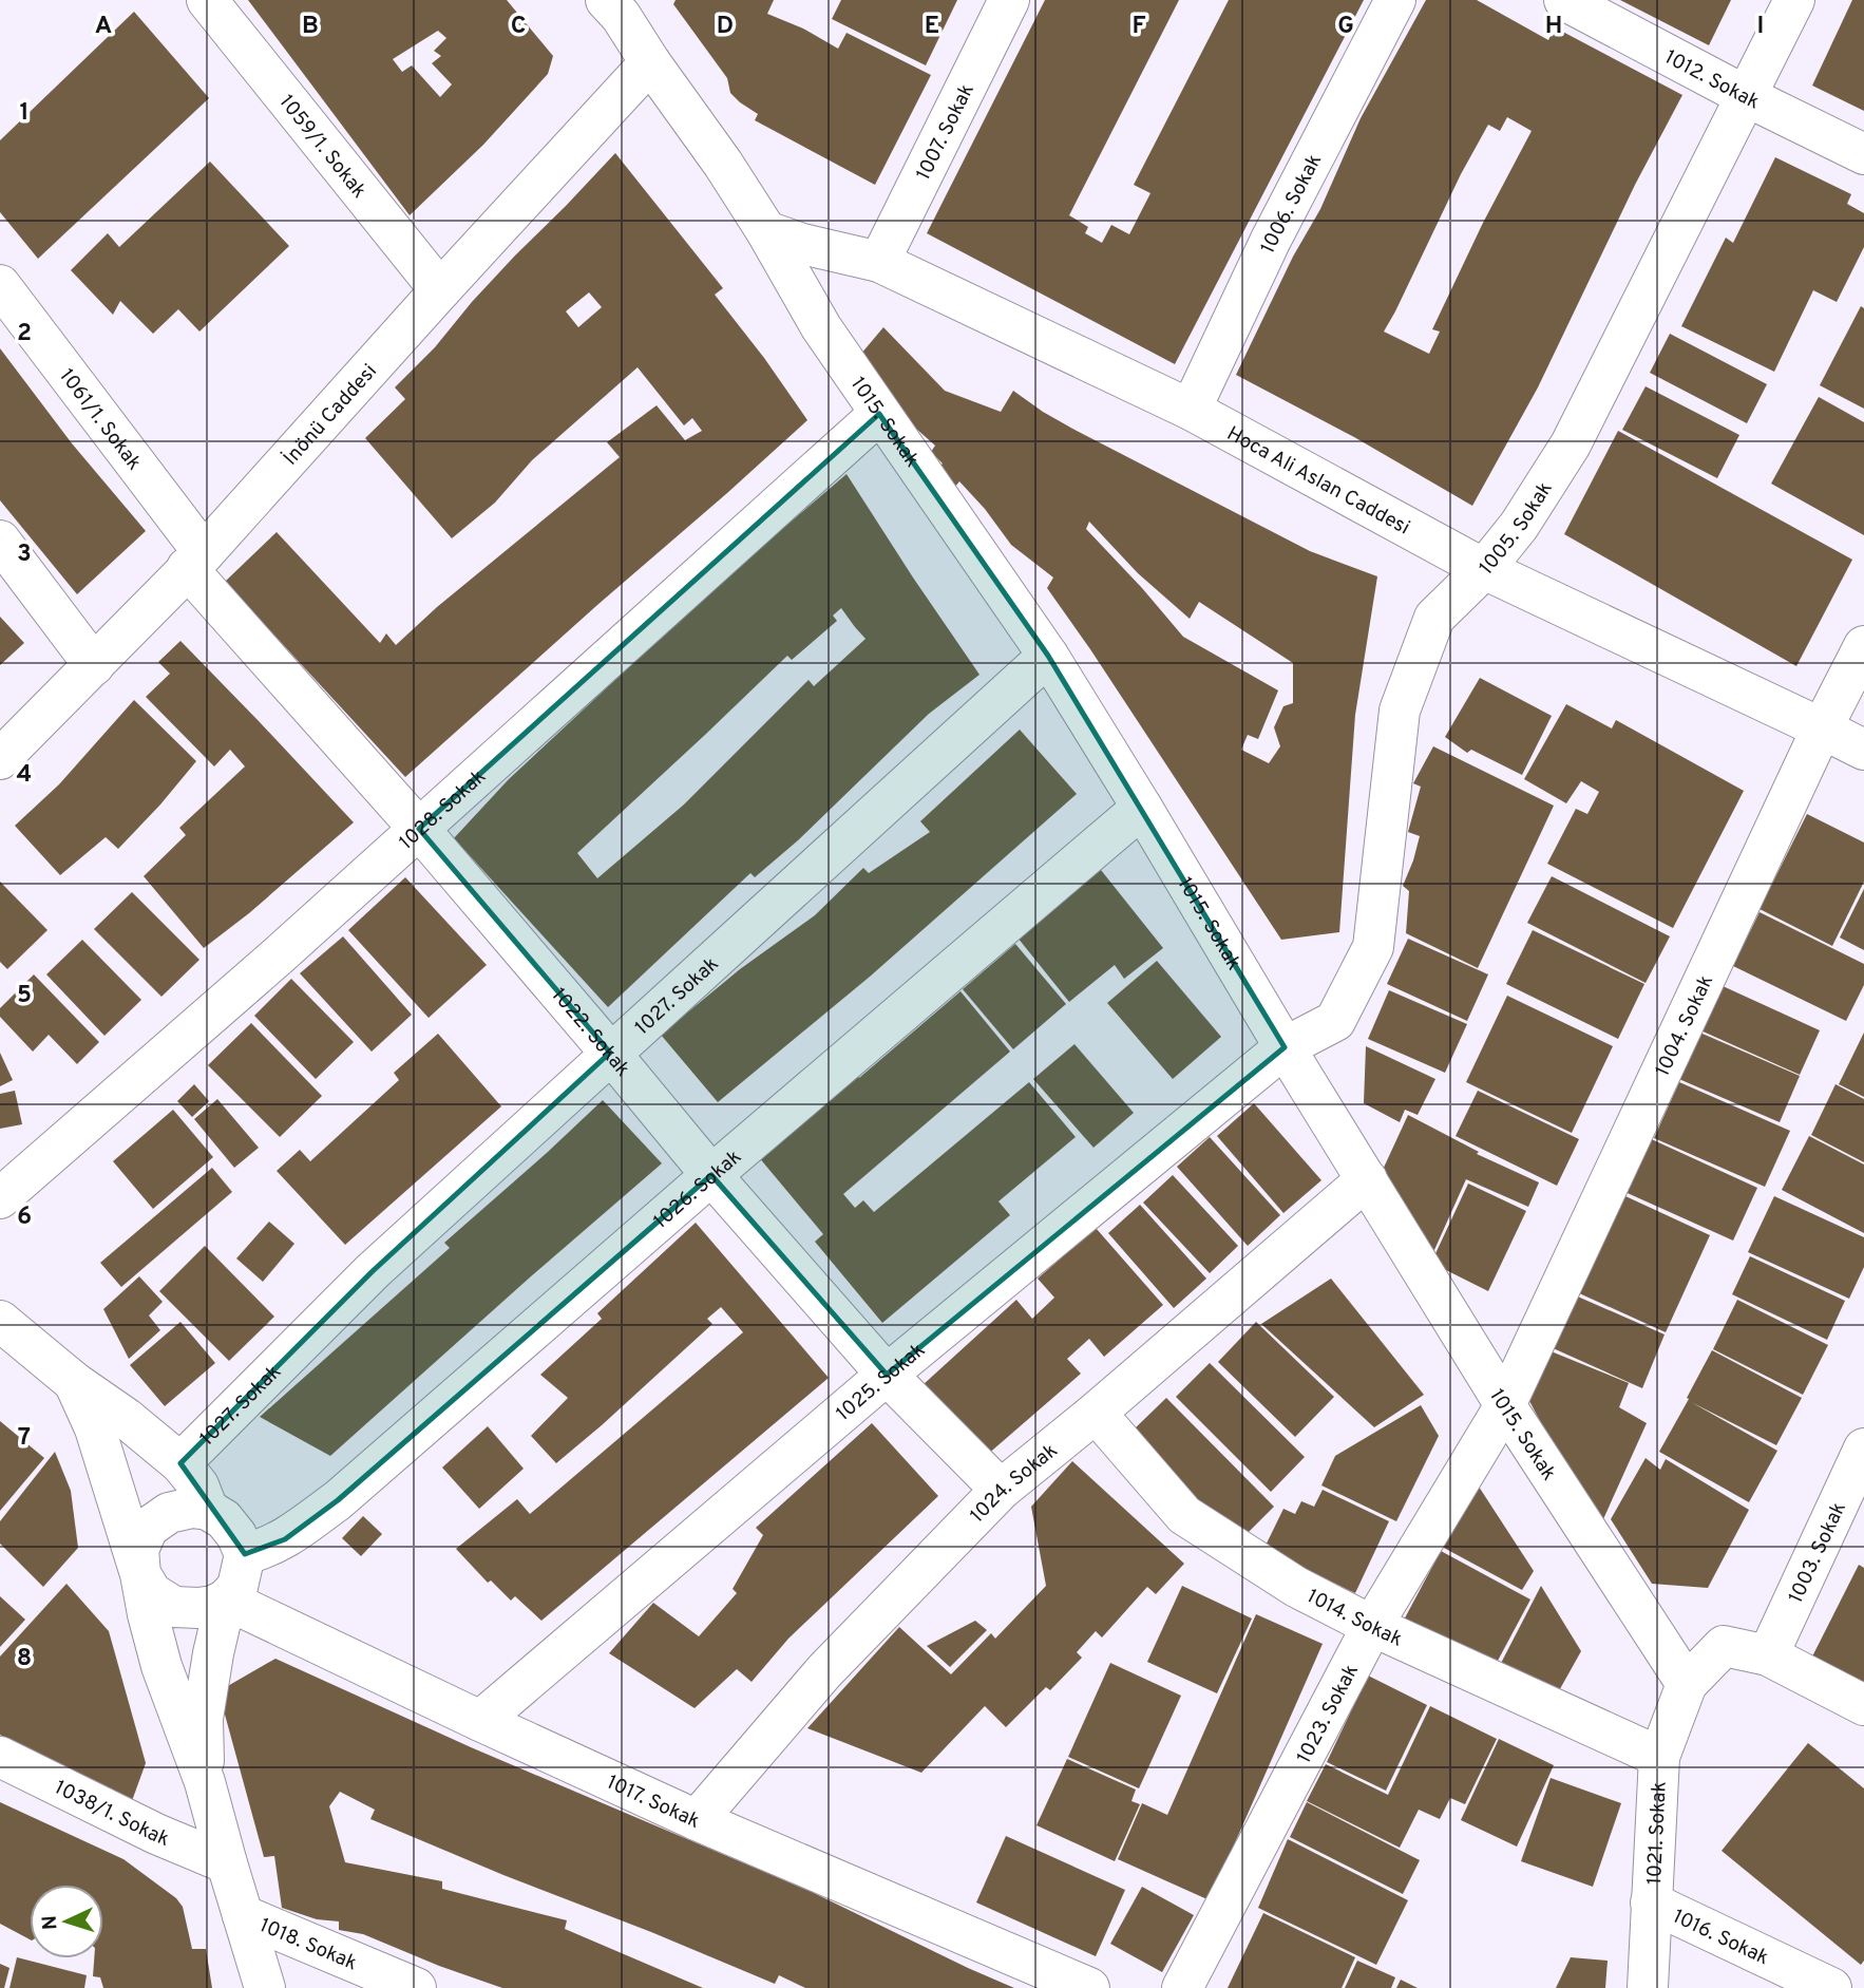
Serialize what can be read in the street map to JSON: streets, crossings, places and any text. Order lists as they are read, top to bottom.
{
  "streets": {
    "street": [
      "1012. Sokak",
      "1007. Sokak",
      "1059/1. Sokak",
      "1006. Sokak",
      "İnönü Caddesi",
      "1061/1. Sokak",
      "1015. Sokak",
      "Hoca Ali Aslan Caddesi",
      "1005. Sokak",
      "1028. Sokak",
      "1027. Sokak",
      "1004. Sokak",
      "1022. Sokak",
      "1026. Sokak",
      "1025. Sokak",
      "1024. Sokak",
      "1003. Sokak",
      "1014. Sokak",
      "1023. Sokak",
      "1017. Sokak",
      "1038/1. Sokak",
      "1021. Sokak",
      "1016. Sokak",
      "1018. Sokak"
    ]
  },
  "crossings": [
    ["1012. Sokak", "1005. Sokak"],
    ["1007. Sokak", "Hoca Ali Aslan Caddesi"],
    ["1059/1. Sokak", "İnönü Caddesi"],
    ["1006. Sokak", "Hoca Ali Aslan Caddesi"],
    ["İnönü Caddesi", "1061/1. Sokak"],
    ["İnönü Caddesi", "1015. Sokak"],
    ["İnönü Caddesi", "1022. Sokak"],
    ["1061/1. Sokak", "1022. Sokak"],
    ["1015. Sokak", "Hoca Ali Aslan Caddesi"],
    ["1015. Sokak", "1005. Sokak"],
    ["1015. Sokak", "1028. Sokak"],
    ["1015. Sokak", "1027. Sokak"],
    ["1015. Sokak", "1004. Sokak"],
    ["1015. Sokak", "1026. Sokak"],
    ["1015. Sokak", "1025. Sokak"],
    ["1015. Sokak", "1024. Sokak"],
    ["1015. Sokak", "1023. Sokak"],
    ["1015. Sokak", "1021. Sokak"],
    ["Hoca Ali Aslan Caddesi", "1005. Sokak"],
    ["Hoca Ali Aslan Caddesi", "1004. Sokak"],
    ["1005. Sokak", "1025. Sokak"],
    ["1028. Sokak", "1022. Sokak"],
    ["1027. Sokak", "1022. Sokak"],
    ["1004. Sokak", "1023. Sokak"],
    ["1022. Sokak", "1026. Sokak"],
    ["1022. Sokak", "1025. Sokak"],
    ["1022. Sokak", "1024. Sokak"],
    ["1026. Sokak", "1017. Sokak"],
    ["1025. Sokak", "1017. Sokak"],
    ["1024. Sokak", "1014. Sokak"],
    ["1024. Sokak", "1017. Sokak"],
    ["1014. Sokak", "1023. Sokak"],
    ["1014. Sokak", "1021. Sokak"],
    ["1021. Sokak", "1016. Sokak"]
  ],
  "north": "left",
  "grid": {
    "columns": [
      "A",
      "B",
      "C",
      "D",
      "E",
      "F",
      "G",
      "H",
      "I"
    ],
    "rows": [
      "1",
      "2",
      "3",
      "4",
      "5",
      "6",
      "7",
      "8"
    ]
  }
}
